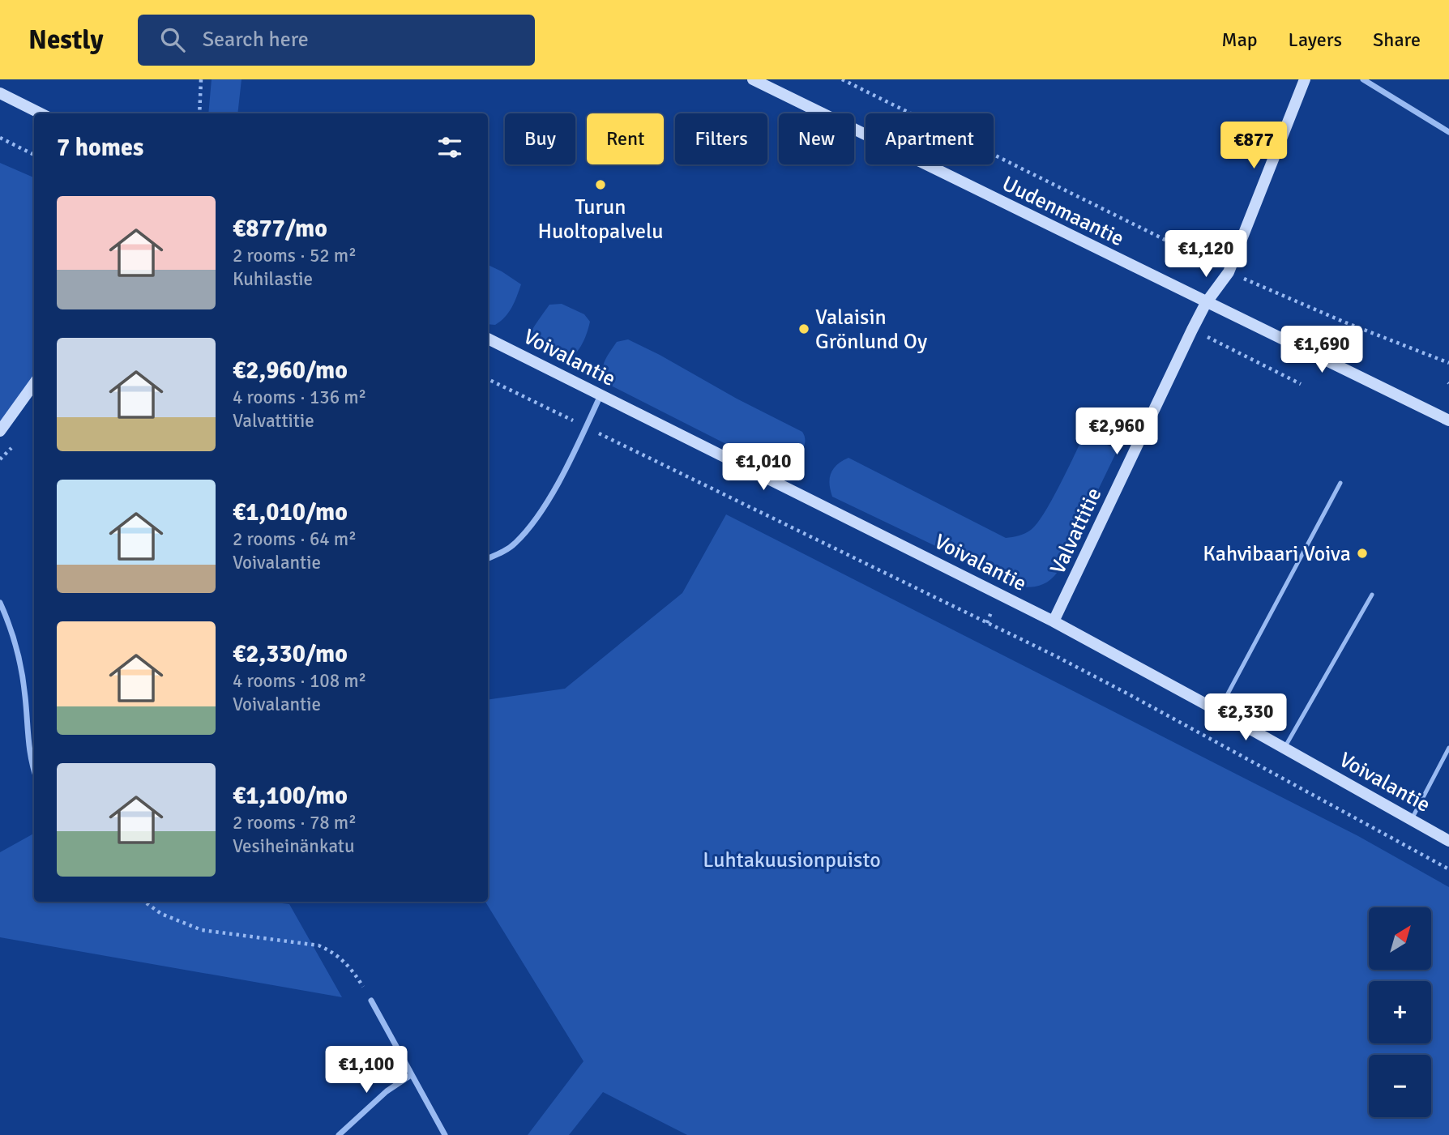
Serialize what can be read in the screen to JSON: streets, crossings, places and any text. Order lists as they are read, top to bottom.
{
  "streets": {
    "street": ["Uudenmaantie", "Voivalantie", "Valvattitie"]
  },
  "crossings": [
    ["Uudenmaantie", "Valvattitie"],
    ["Voivalantie", "Valvattitie"]
  ],
  "parks": ["Luhtakuusionpuisto"],
  "places": ["Turun Huoltopalvelu", "Valaisin Grönlund Oy", "Kahvibaari Voiva"],
  "north": "top right",
  "page": {
    "header": "Nestly",
    "search": "Search here",
    "nav": ["Map", "Layers", "Share"],
    "chip": [
      "Buy",
      "Rent",
      "Filters",
      "New",
      "Apartment"
    ],
    "heading": "7 homes",
    "price": [
      "€877",
      "€1,120",
      "€1,690",
      "€2,960",
      "€1,010",
      "€2,330",
      "€1,100"
    ],
    "list": [
      {
        "name": "€877/mo",
        "note": "2 rooms · 52 m² · Kuhilastie"
      },
      {
        "name": "€2,960/mo",
        "note": "4 rooms · 136 m² · Valvattitie"
      },
      {
        "name": "€1,010/mo",
        "note": "2 rooms · 64 m² · Voivalantie"
      },
      {
        "name": "€2,330/mo",
        "note": "4 rooms · 108 m² · Voivalantie"
      },
      {
        "name": "€1,100/mo",
        "note": "2 rooms · 78 m² · Vesiheinänkatu"
      }
    ],
    "map_buttons": ["+", "−"]
  }
}
